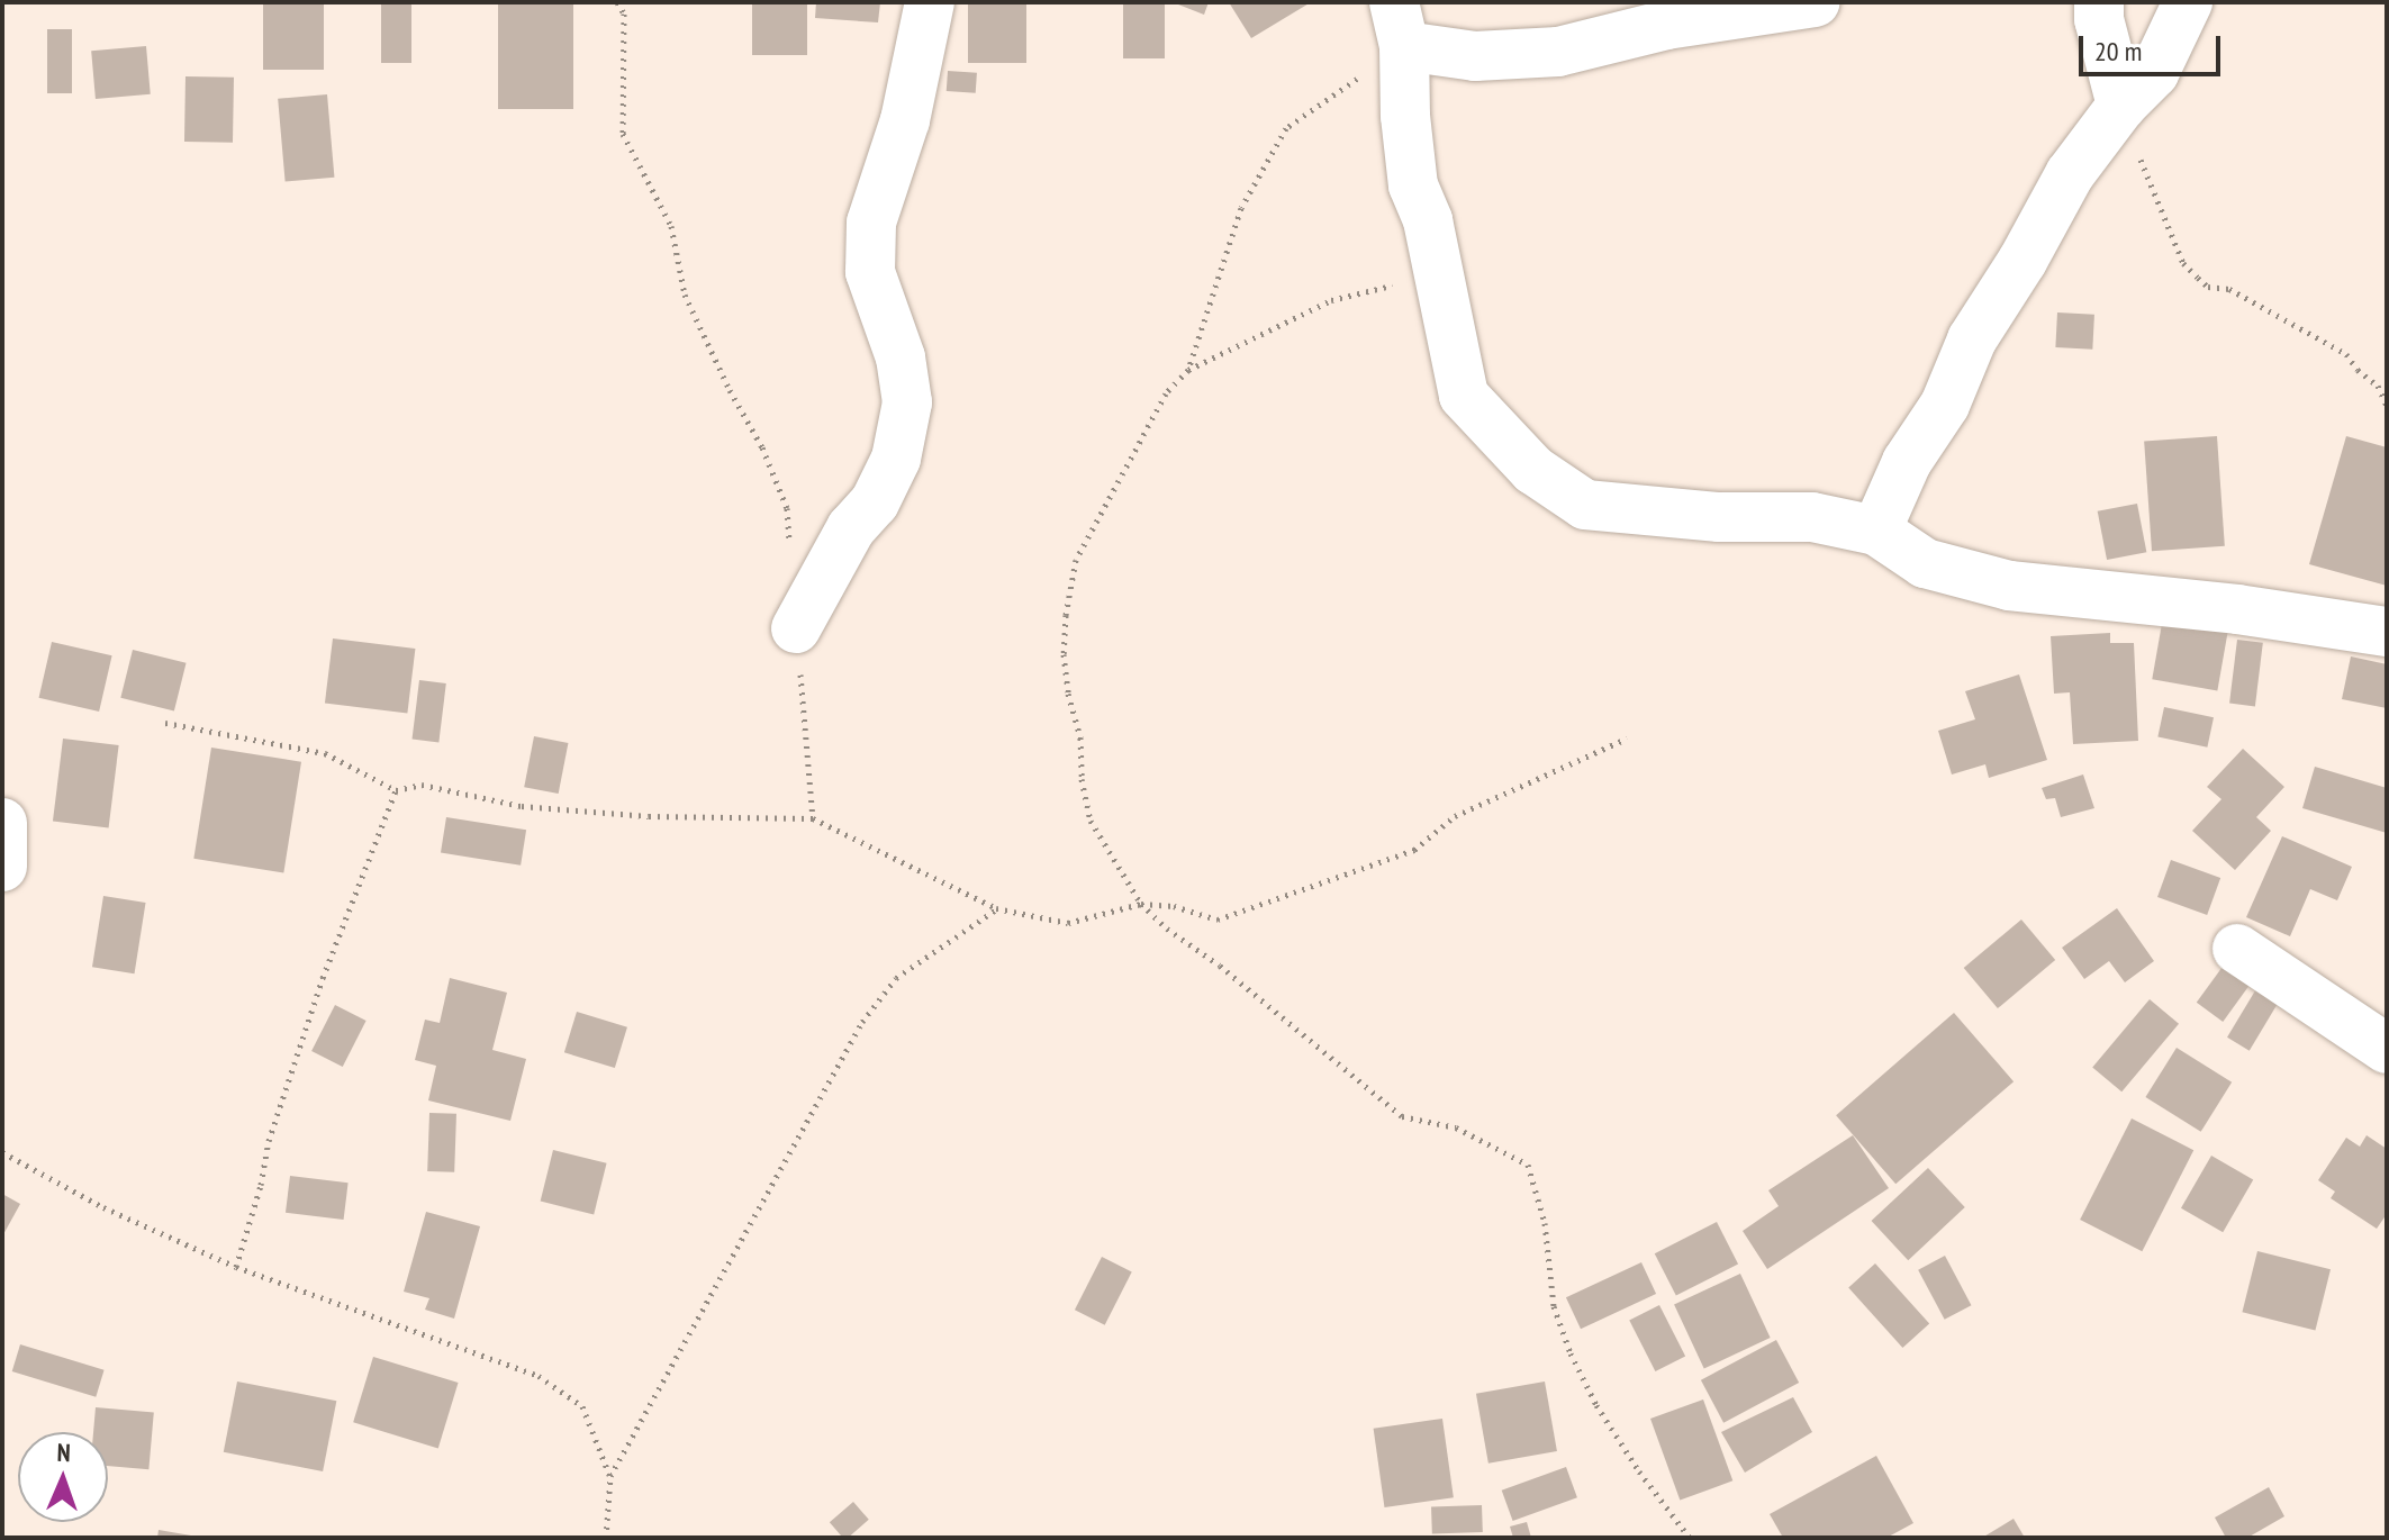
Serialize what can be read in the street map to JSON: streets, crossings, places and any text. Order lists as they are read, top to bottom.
{
  "scale_bar": "20 m",
  "north": "top"
}
